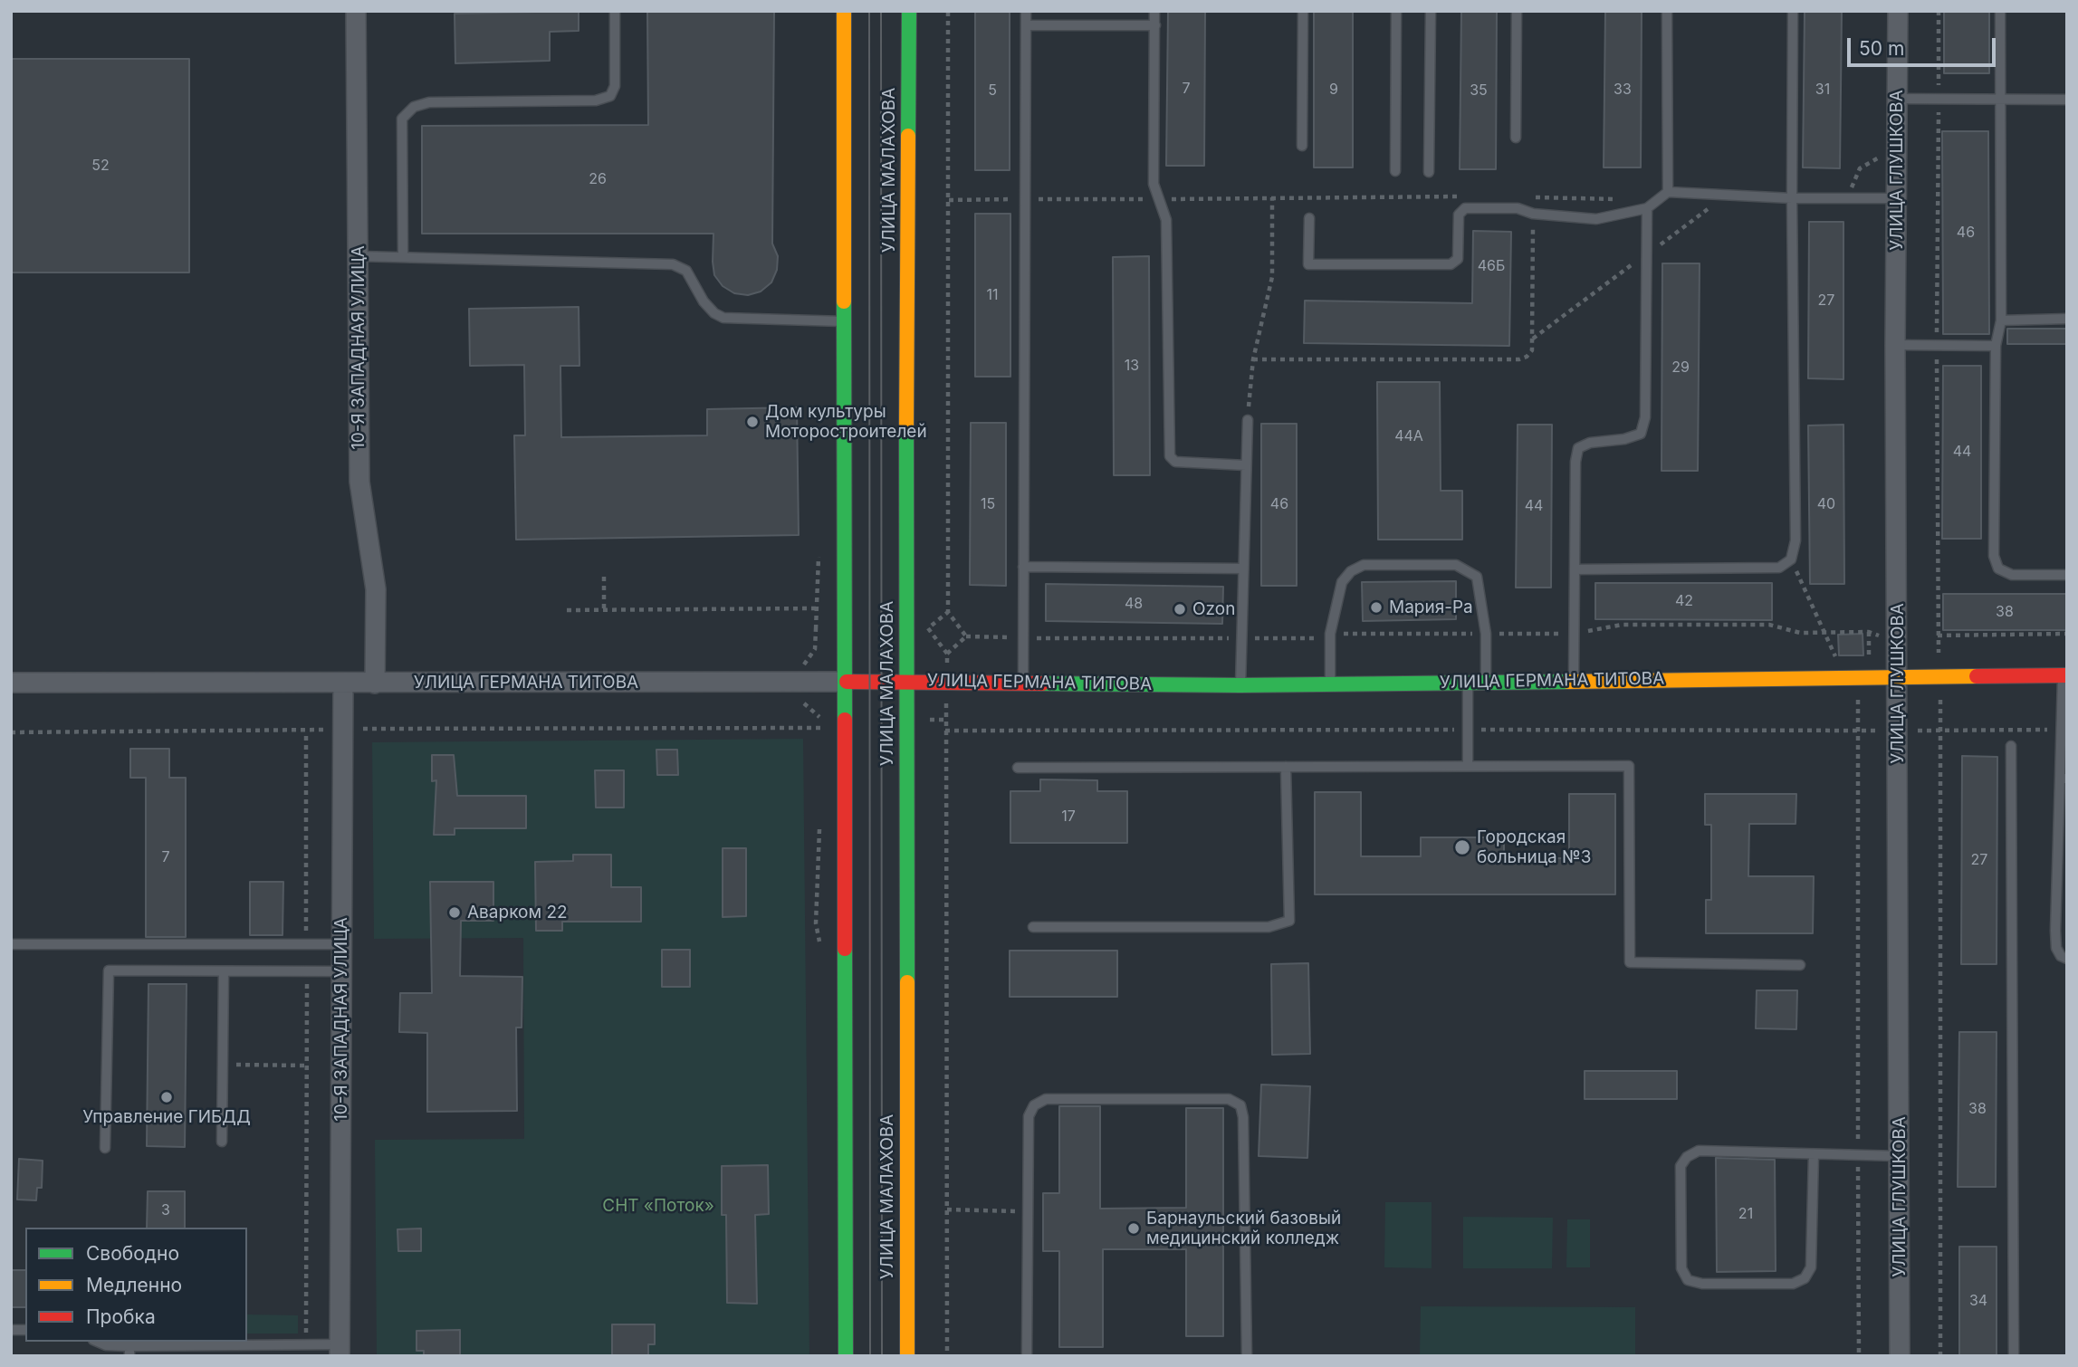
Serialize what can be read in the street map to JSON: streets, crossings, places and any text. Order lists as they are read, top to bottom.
{
  "streets": {
    "main road": ["УЛИЦА МАЛАХОВА", "УЛИЦА ГЕРМАНА ТИТОВА"],
    "street": ["УЛИЦА ГЛУШКОВА", "10-Я ЗАПАДНАЯ УЛИЦА"]
  },
  "crossings": [
    ["УЛИЦА МАЛАХОВА", "УЛИЦА ГЕРМАНА ТИТОВА"],
    ["УЛИЦА ГЛУШКОВА", "УЛИЦА ГЕРМАНА ТИТОВА"],
    ["10-Я ЗАПАДНАЯ УЛИЦА", "УЛИЦА ГЕРМАНА ТИТОВА"]
  ],
  "parks": ["СНТ «Поток»"],
  "places": [
    "Дом культуры Моторостроителей",
    "Мария-Ра",
    "Ozon",
    "Городская больница №3",
    "Аварком 22",
    "Управление ГИБДД",
    "Барнаульский базовый медицинский колледж"
  ],
  "house_numbers": [
    "7",
    "9",
    "33",
    "31",
    "5",
    "35",
    "52",
    "26",
    "46",
    "46Б",
    "11",
    "27",
    "13",
    "29",
    "44А",
    "44",
    "15",
    "46",
    "40",
    "44",
    "42",
    "48",
    "38",
    "17",
    "7",
    "27",
    "38",
    "3",
    "21",
    "34"
  ],
  "legend": ["Свободно", "Медленно", "Пробка"],
  "scale_bar": "50 m"
}
